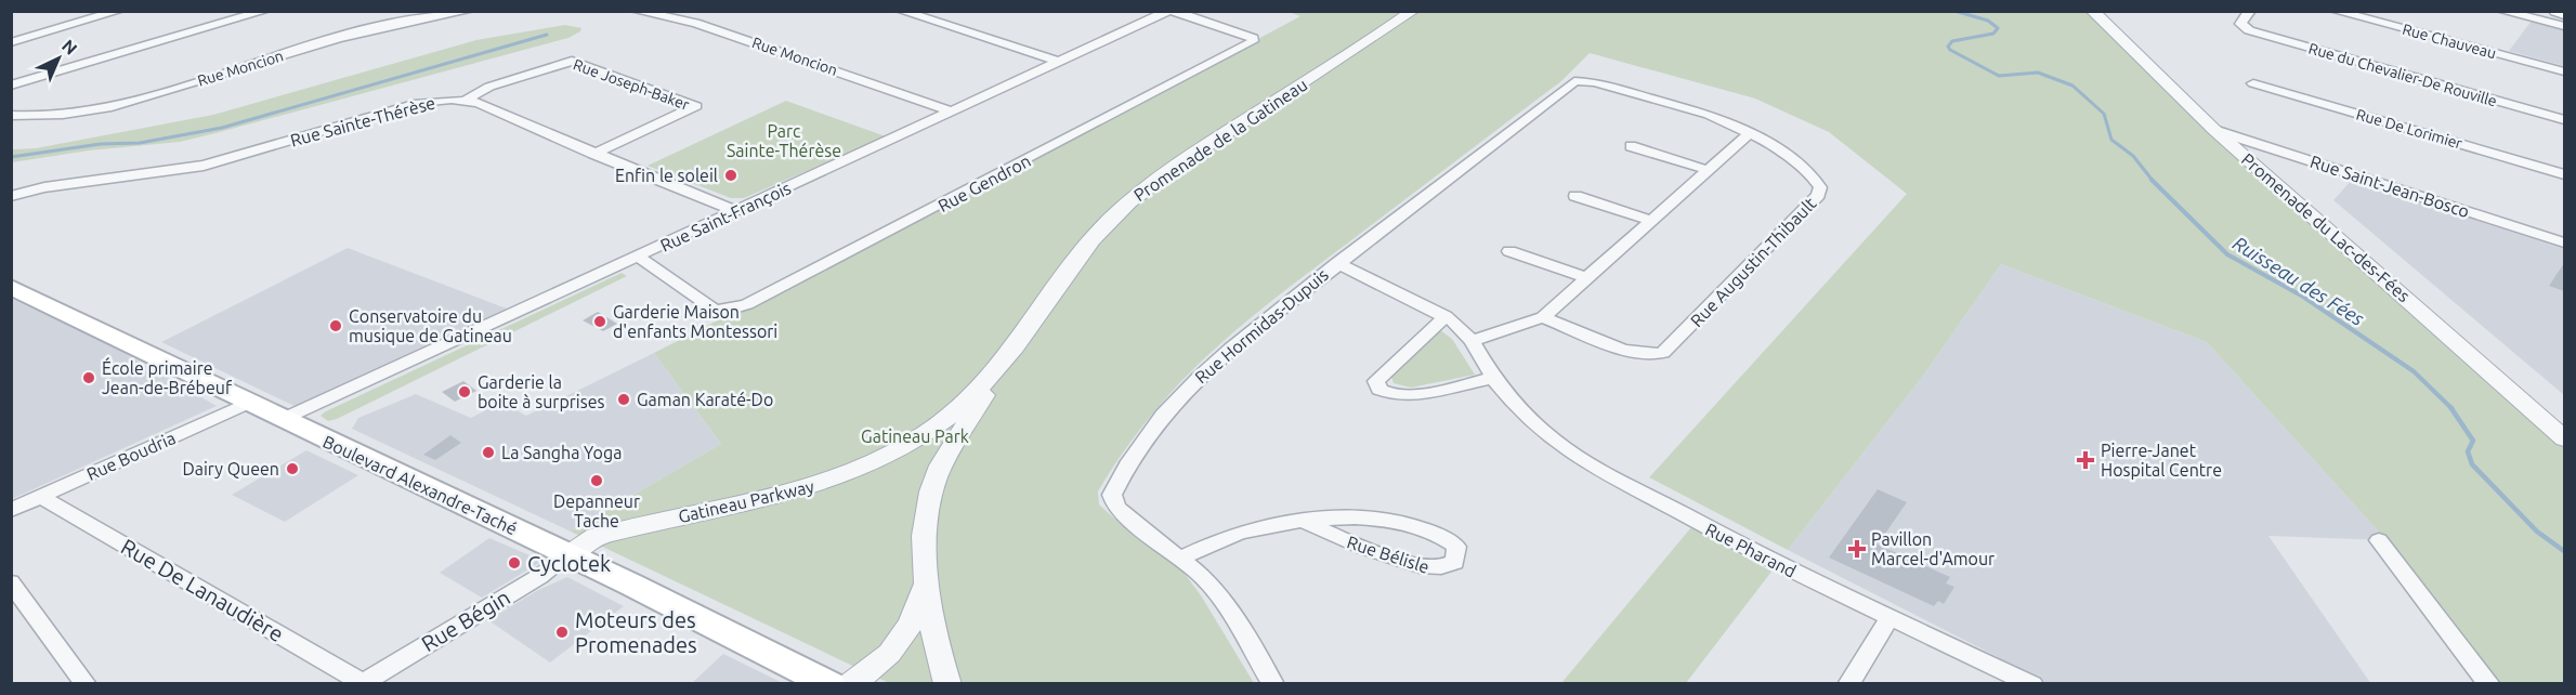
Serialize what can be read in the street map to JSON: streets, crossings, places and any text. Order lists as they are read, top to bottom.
{
  "streets": {
    "main road": ["Boulevard Alexandre-Taché"],
    "street": [
      "Rue Chauveau",
      "Rue Moncion",
      "Rue du Chevalier-De Rouville",
      "Rue Joseph-Baker",
      "Rue Sainte-Thérèse",
      "Rue De Lorimier",
      "Promenade de la Gatineau",
      "Rue Gendron",
      "Rue Saint-Jean-Bosco",
      "Rue Saint-François",
      "Promenade du Lac-des-Fées",
      "Rue Augustin-Thibault",
      "Rue Hormidas-Dupuis",
      "Rue Boudria",
      "Gatineau Parkway",
      "Rue Pharand",
      "Rue Bélisle",
      "Rue De Lanaudière",
      "Rue Bégin"
    ]
  },
  "crossings": [
    ["Rue Moncion", "Rue Saint-François"],
    ["Rue Joseph-Baker", "Rue Sainte-Thérèse"],
    ["Rue Sainte-Thérèse", "Rue Saint-François"],
    ["Promenade de la Gatineau", "Gatineau Parkway"],
    ["Rue Gendron", "Rue Saint-François"],
    ["Rue Saint-Jean-Bosco", "Promenade du Lac-des-Fées"],
    ["Rue Saint-François", "Boulevard Alexandre-Taché"],
    ["Rue Augustin-Thibault", "Rue Hormidas-Dupuis"],
    ["Rue Hormidas-Dupuis", "Rue Pharand"],
    ["Rue Hormidas-Dupuis", "Rue Bélisle"],
    ["Rue Boudria", "Boulevard Alexandre-Taché"],
    ["Rue Boudria", "Rue De Lanaudière"],
    ["Boulevard Alexandre-Taché", "Gatineau Parkway"],
    ["Boulevard Alexandre-Taché", "Rue Bégin"],
    ["Gatineau Parkway", "Rue Bégin"],
    ["Rue De Lanaudière", "Rue Bégin"]
  ],
  "water": ["Ruisseau des Fées"],
  "parks": ["Parc Sainte-Thérèse", "Gatineau Park"],
  "places": {
    "other": [
      "Enfin le soleil",
      "Garderie Maison d'enfants Montessori",
      "Conservatoire du musique de Gatineau",
      "École primaire Jean-de-Brébeuf",
      "Garderie la boite à surprises",
      "Gaman Karaté-Do",
      "La Sangha Yoga",
      "Dairy Queen",
      "Depanneur Tache",
      "Cyclotek",
      "Moteurs des Promenades"
    ],
    "health": ["Pierre-Janet Hospital Centre", "Pavillon Marcel-d'Amour"]
  },
  "north": "top right"
}
